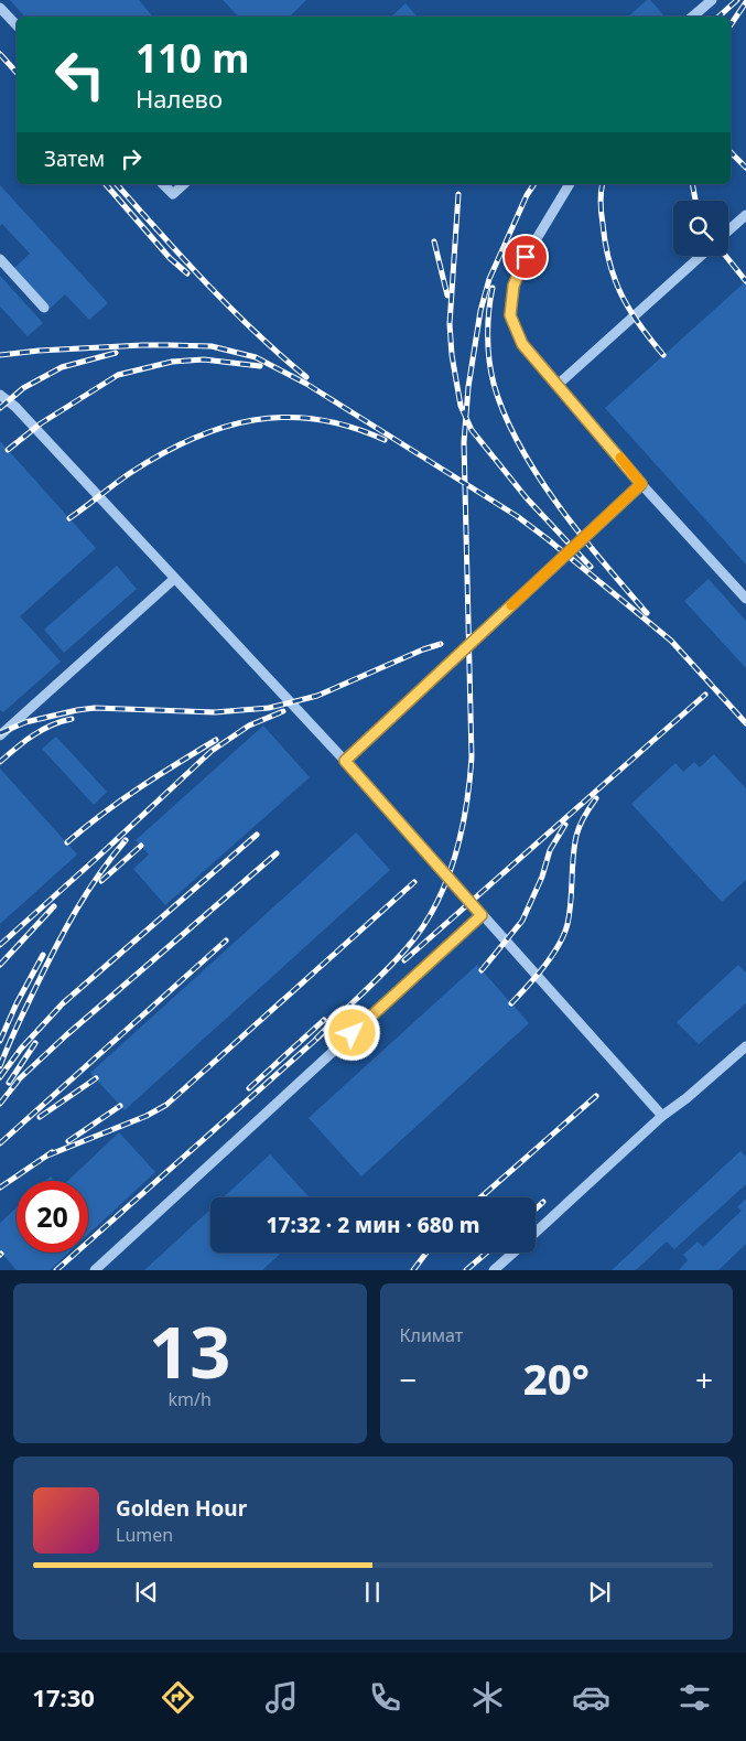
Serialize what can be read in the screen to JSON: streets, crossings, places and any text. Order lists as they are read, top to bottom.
{
  "page": {
    "turn": ["110 m", "Налево"],
    "then": "Затем",
    "limit": "20",
    "trip": "17:32 · 2 мин · 680 m",
    "tile": [
      ["13", "km/h"],
      "Климат"
    ],
    "heat": ["−", "20°", "+"],
    "song": ["Golden Hour", "Lumen"],
    "tabs": "17:30"
  }
}
